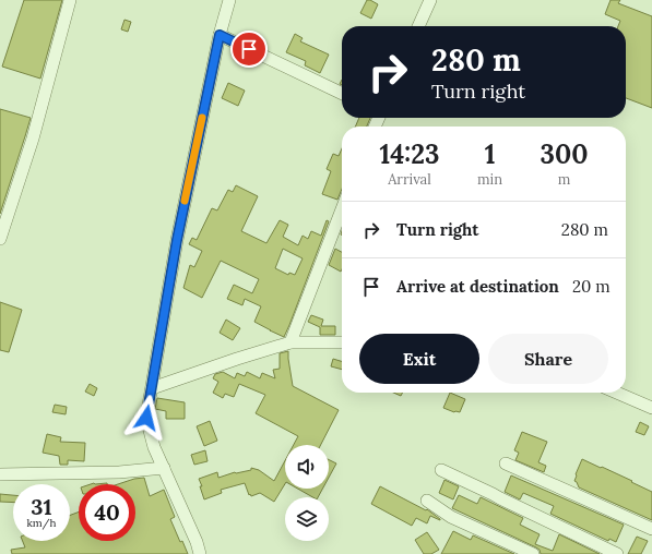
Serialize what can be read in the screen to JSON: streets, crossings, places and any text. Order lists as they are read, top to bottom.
{
  "page": {
    "turn": ["280 m", "Turn right"],
    "eta": [
      "14:23",
      "Arrival",
      "1",
      "min",
      "300",
      "m"
    ],
    "list": [
      {
        "name": "Turn right",
        "value": "280 m"
      },
      {
        "name": "Arrive at destination",
        "value": "20 m"
      }
    ],
    "buttons": ["Exit", "Share"],
    "speed": "31 km/h",
    "limit": "40"
  }
}
